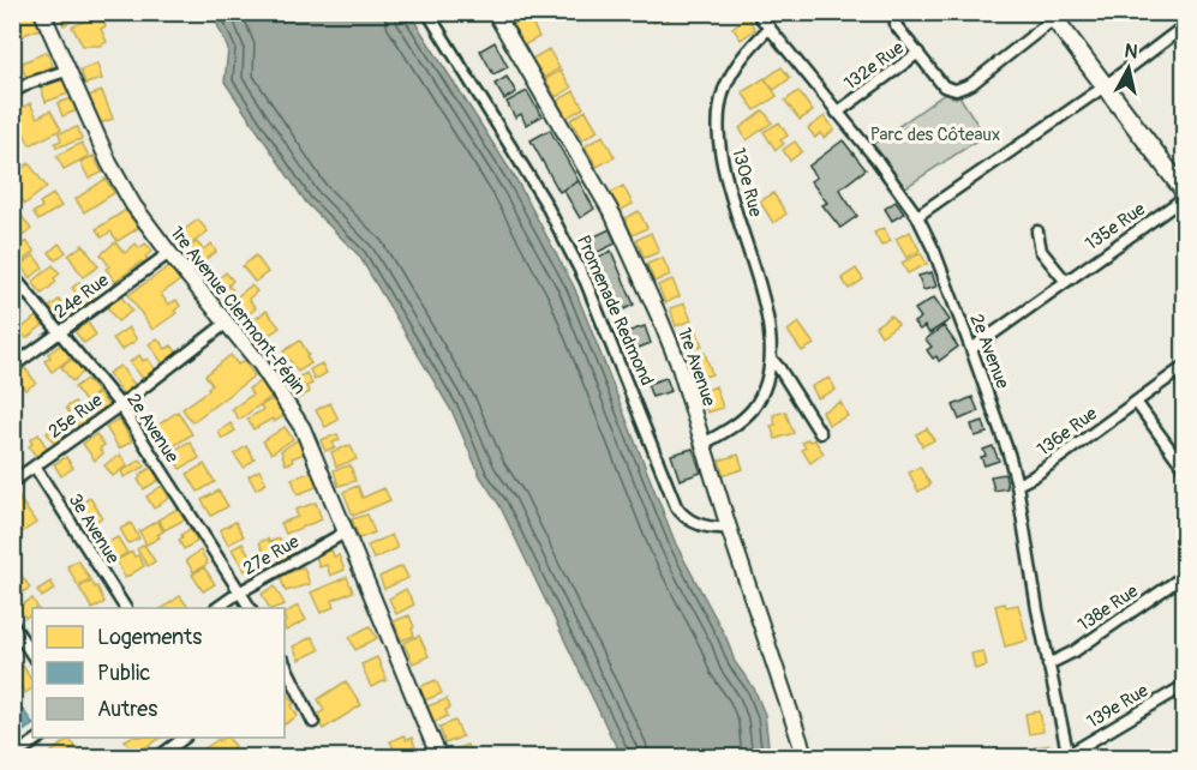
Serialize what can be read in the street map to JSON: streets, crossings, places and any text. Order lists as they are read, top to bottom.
{
  "streets": {
    "street": [
      "132e Rue",
      "130e Rue",
      "135e Rue",
      "24e Rue",
      "1re Avenue Clermont-Pépin",
      "Promenade Redmond",
      "2e Avenue",
      "1re Avenue",
      "25e Rue",
      "136e Rue",
      "3e Avenue",
      "27e Rue",
      "138e Rue",
      "139e Rue"
    ]
  },
  "crossings": [
    ["132e Rue", "2e Avenue"],
    ["130e Rue", "2e Avenue"],
    ["130e Rue", "1re Avenue"],
    ["135e Rue", "2e Avenue"],
    ["24e Rue", "1re Avenue Clermont-Pépin"],
    ["24e Rue", "2e Avenue"],
    ["1re Avenue Clermont-Pépin", "25e Rue"],
    ["1re Avenue Clermont-Pépin", "27e Rue"],
    ["Promenade Redmond", "1re Avenue"],
    ["2e Avenue", "25e Rue"],
    ["2e Avenue", "136e Rue"],
    ["2e Avenue", "27e Rue"],
    ["2e Avenue", "138e Rue"],
    ["2e Avenue", "139e Rue"],
    ["25e Rue", "3e Avenue"]
  ],
  "parks": ["Parc des Côteaux"],
  "legend": ["Logements", "Public", "Autres"],
  "north": "top"
}
